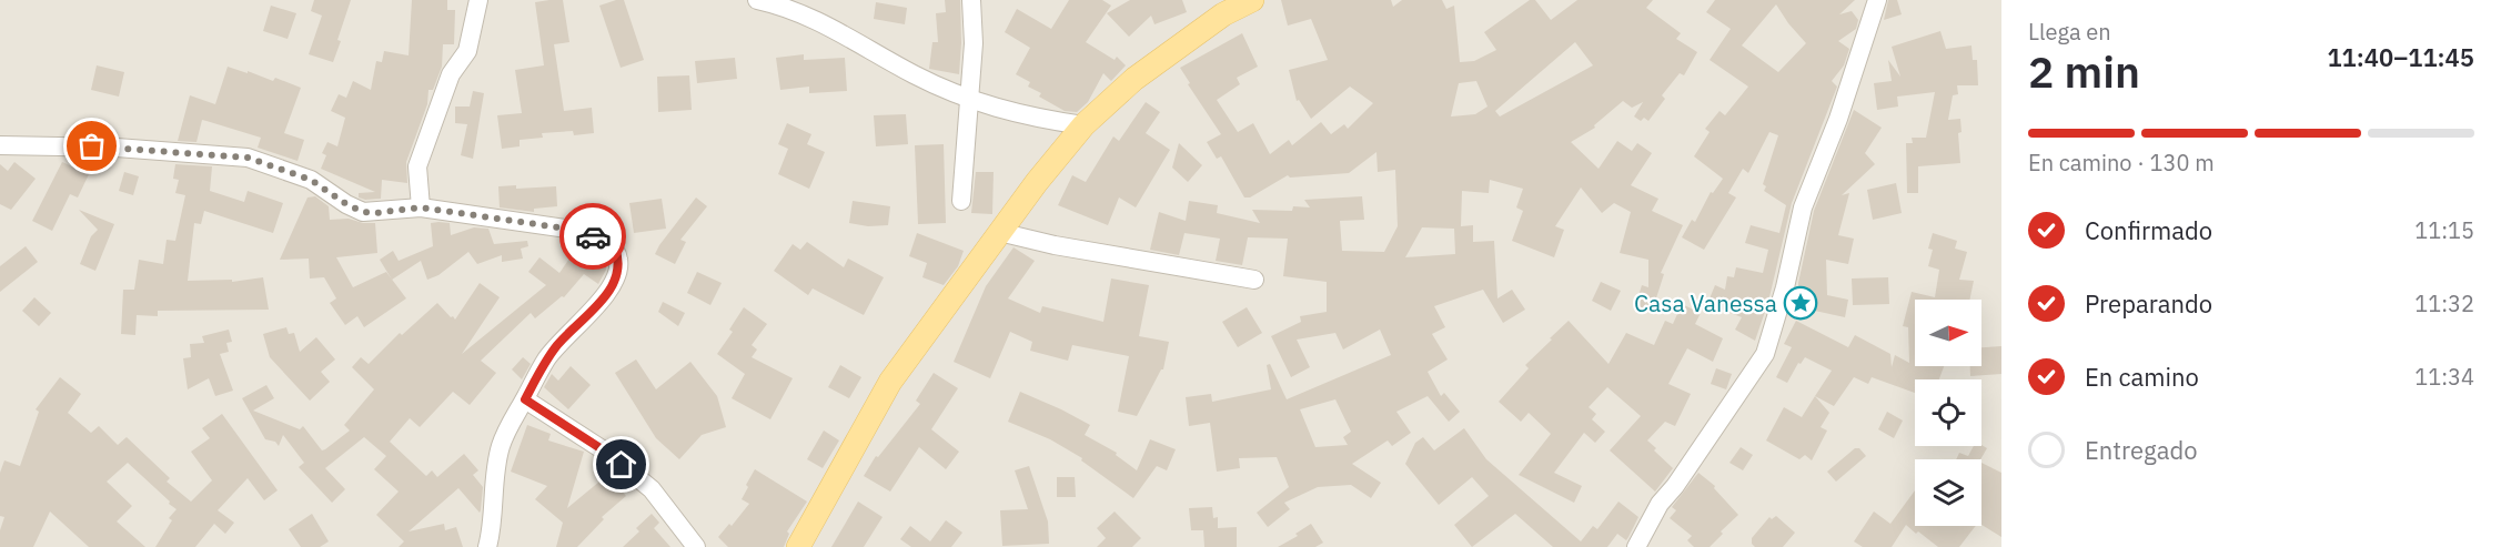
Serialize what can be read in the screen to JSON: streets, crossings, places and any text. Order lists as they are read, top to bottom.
{
  "places": {
    "place": ["Casa Vanessa"]
  },
  "north": "right",
  "page": {
    "heading": ["2 min", "Llega en", "11:40–11:45"],
    "bar": "En camino · 130 m",
    "list": [
      ["Confirmado", "11:15"],
      ["Preparando", "11:32"],
      ["En camino", "11:34"],
      "Entregado"
    ]
  }
}
